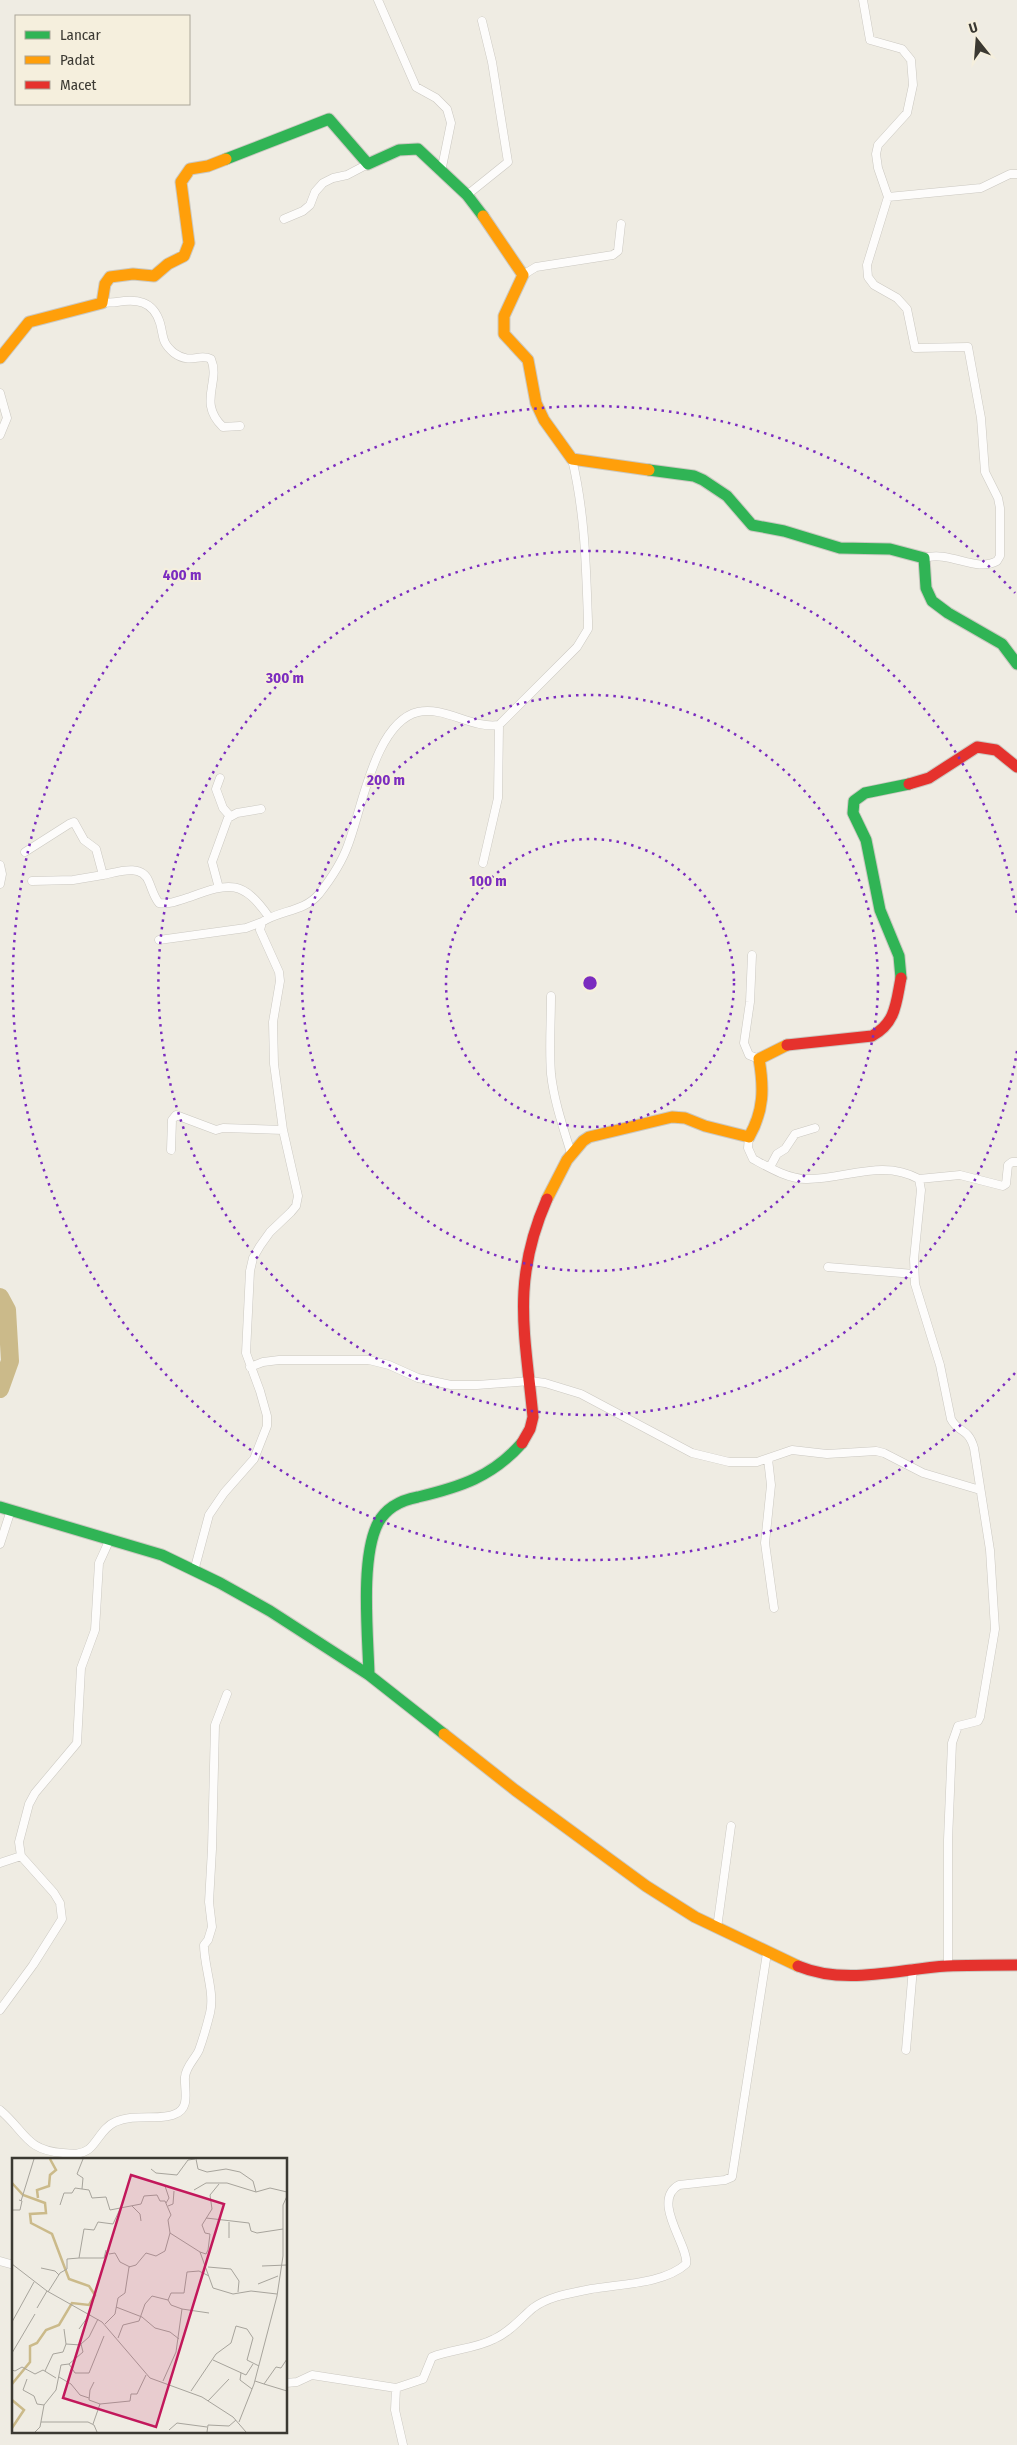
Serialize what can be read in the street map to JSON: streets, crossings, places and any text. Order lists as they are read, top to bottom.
{
  "legend": ["Lancar", "Padat", "Macet"],
  "north": "top",
  "rings": [
    "400 m",
    "300 m",
    "200 m",
    "100 m"
  ]
}
